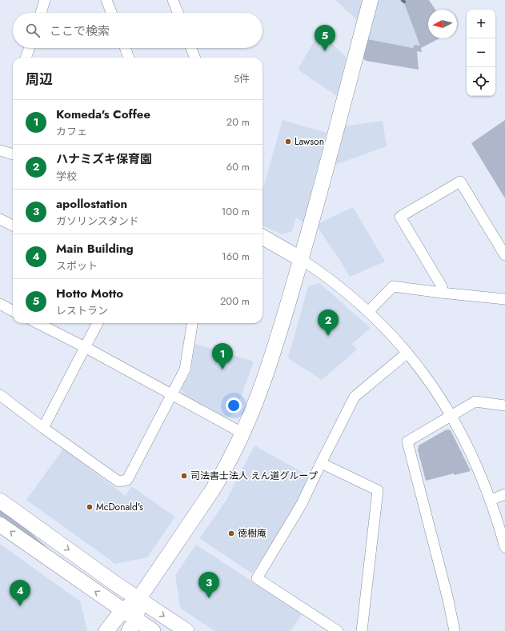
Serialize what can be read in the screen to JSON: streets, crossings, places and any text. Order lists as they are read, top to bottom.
{
  "places": [
    "Lawson",
    "司法書士法人 えん道グループ",
    "McDonald's",
    "徳樹庵"
  ],
  "north": "left",
  "page": {
    "map_buttons": ["+", "−"],
    "search": "ここで検索",
    "pins": [
      "5",
      "2",
      "1",
      "3",
      "4"
    ],
    "heading": ["周辺", "5件"],
    "list": [
      {
        "mark": "1",
        "name": "Komeda's Coffee",
        "note": "カフェ",
        "value": "20 m"
      },
      {
        "mark": "2",
        "name": "ハナミズキ保育園",
        "note": "学校",
        "value": "60 m"
      },
      {
        "mark": "3",
        "name": "apollostation",
        "note": "ガソリンスタンド",
        "value": "100 m"
      },
      {
        "mark": "4",
        "name": "Main Building",
        "note": "スポット",
        "value": "160 m"
      },
      {
        "mark": "5",
        "name": "Hotto Motto",
        "note": "レストラン",
        "value": "200 m"
      }
    ]
  }
}
